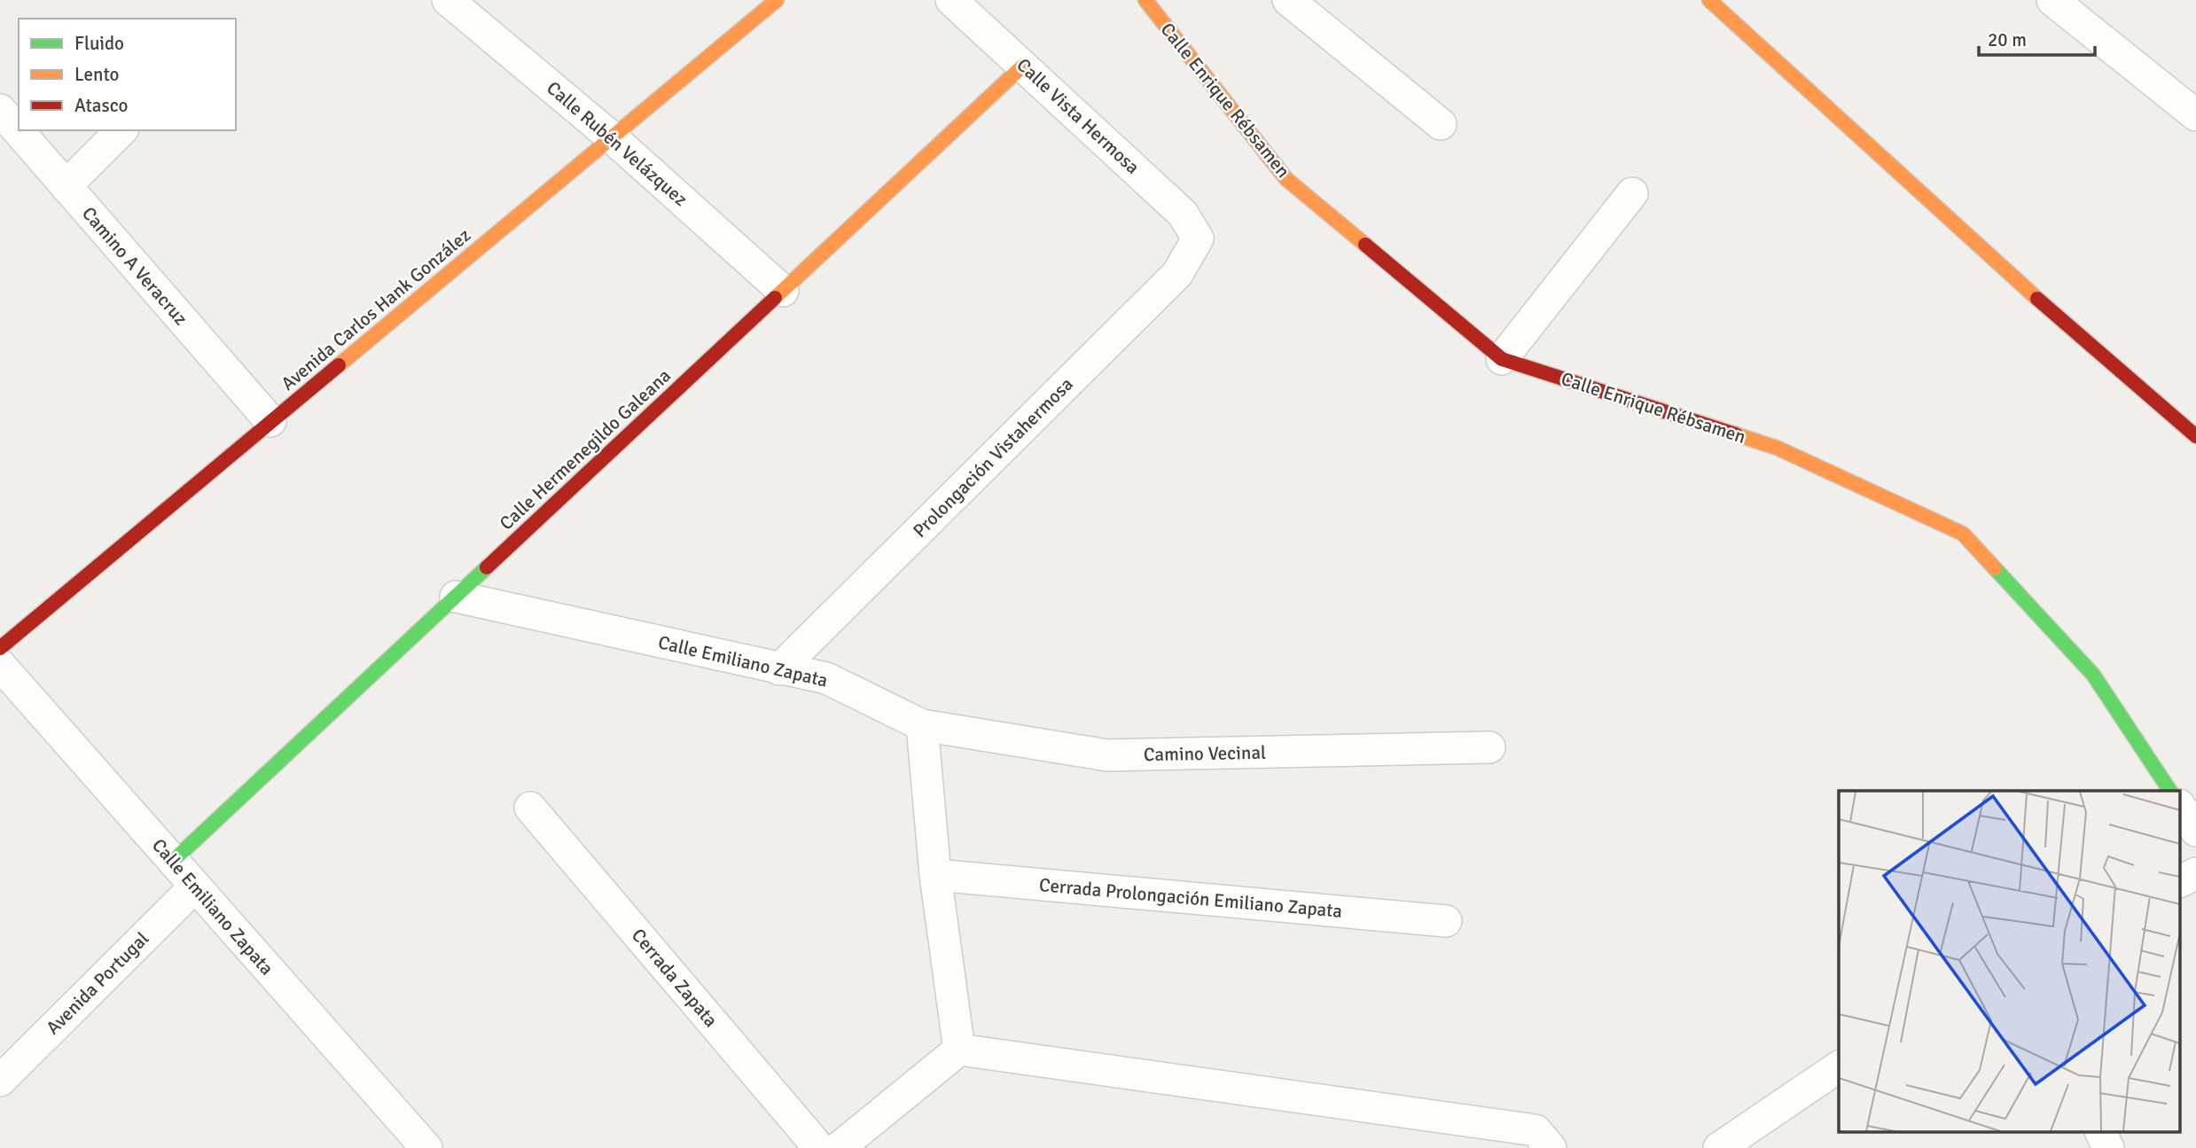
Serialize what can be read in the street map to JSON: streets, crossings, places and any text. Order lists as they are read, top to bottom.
{
  "streets": {
    "street": [
      "Calle Enrique Rébsamen",
      "Calle Vista Hermosa",
      "Calle Rubén Velázquez",
      "Camino A Veracruz",
      "Avenida Carlos Hank González",
      "Calle Hermenegildo Galeana",
      "Prolongación Vistahermosa",
      "Calle Emiliano Zapata",
      "Camino Vecinal",
      "Cerrada Prolongación Emiliano Zapata",
      "Cerrada Zapata",
      "Avenida Portugal"
    ]
  },
  "crossings": [
    ["Calle Vista Hermosa", "Calle Hermenegildo Galeana"],
    ["Calle Vista Hermosa", "Prolongación Vistahermosa"],
    ["Calle Rubén Velázquez", "Avenida Carlos Hank González"],
    ["Calle Rubén Velázquez", "Calle Hermenegildo Galeana"],
    ["Camino A Veracruz", "Avenida Carlos Hank González"],
    ["Calle Hermenegildo Galeana", "Calle Emiliano Zapata"],
    ["Prolongación Vistahermosa", "Calle Emiliano Zapata"],
    ["Calle Emiliano Zapata", "Camino Vecinal"],
    ["Calle Emiliano Zapata", "Avenida Portugal"]
  ],
  "legend": ["Fluido", "Lento", "Atasco"],
  "scale_bar": "20 m"
}
